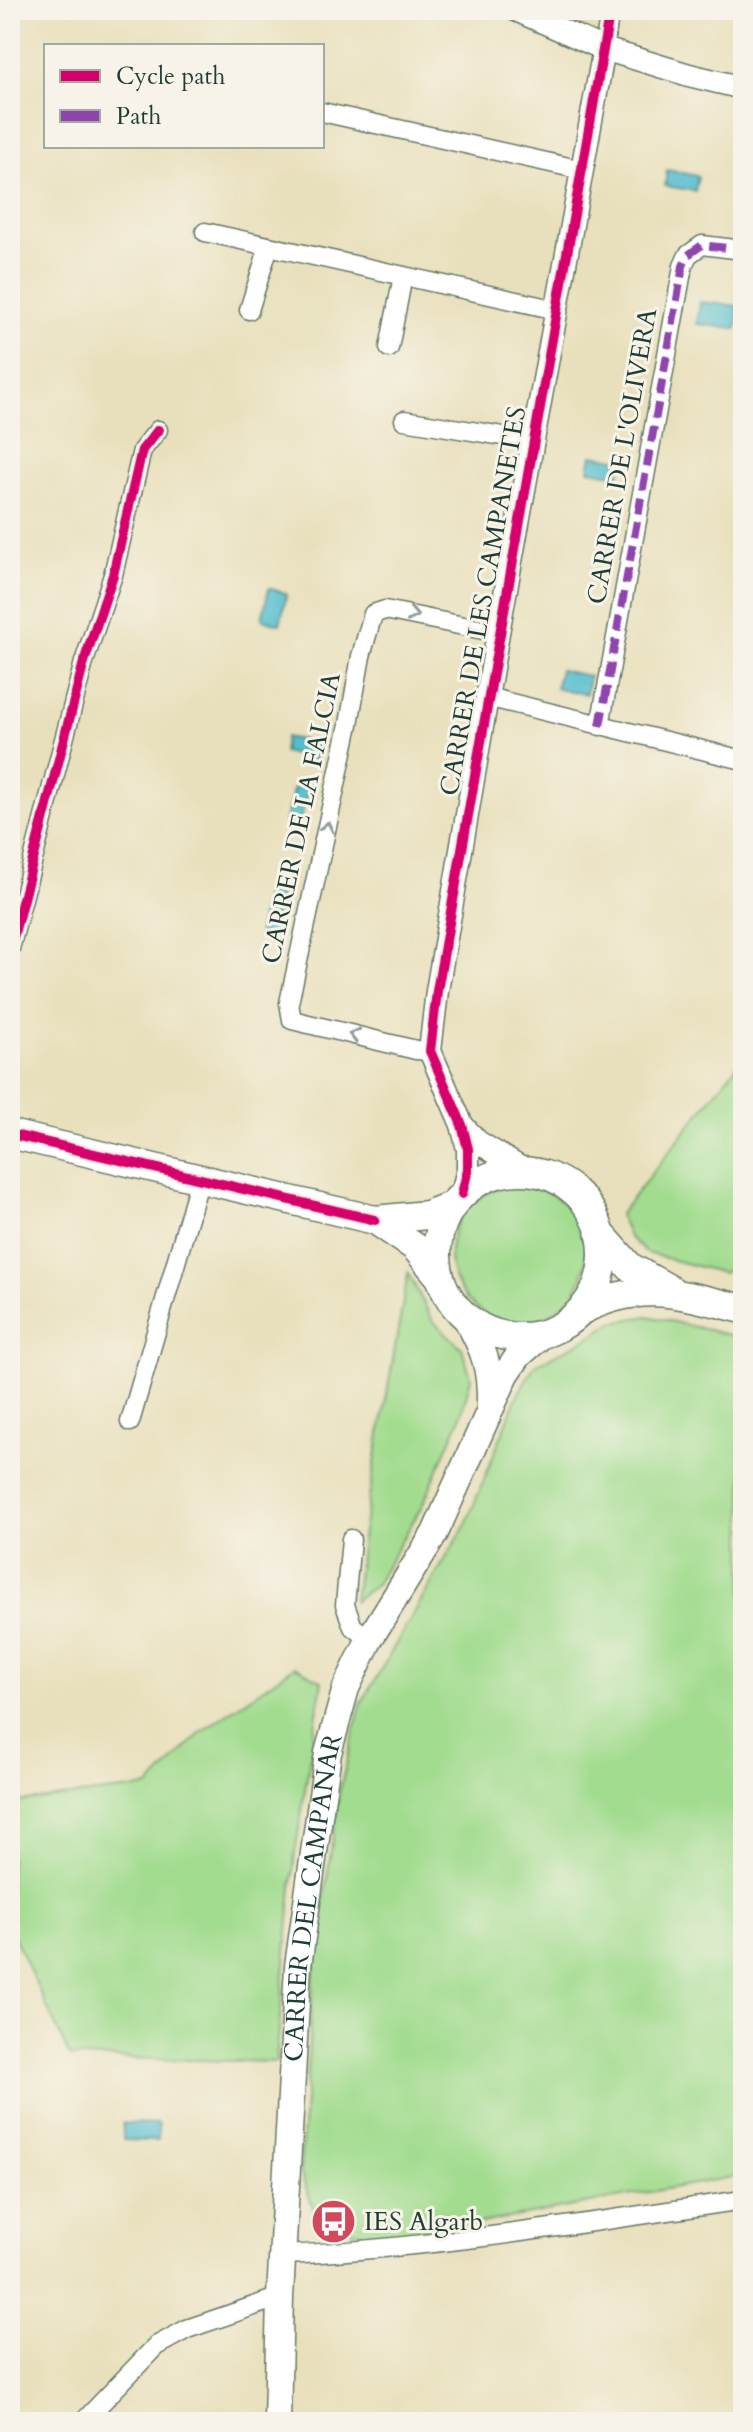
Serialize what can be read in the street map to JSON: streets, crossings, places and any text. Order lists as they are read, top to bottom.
{
  "streets": {
    "main road": ["CARRER DEL CAMPANAR"],
    "street": ["CARRER DE L'OLIVERA", "CARRER DE LES CAMPANETES", "CARRER DE LA FALCIA"]
  },
  "crossings": [
    ["CARRER DE LES CAMPANETES", "CARRER DE LA FALCIA"]
  ],
  "places": {
    "bus stop": ["IES Algarb"]
  },
  "legend": ["Cycle path", "Path"]
}
